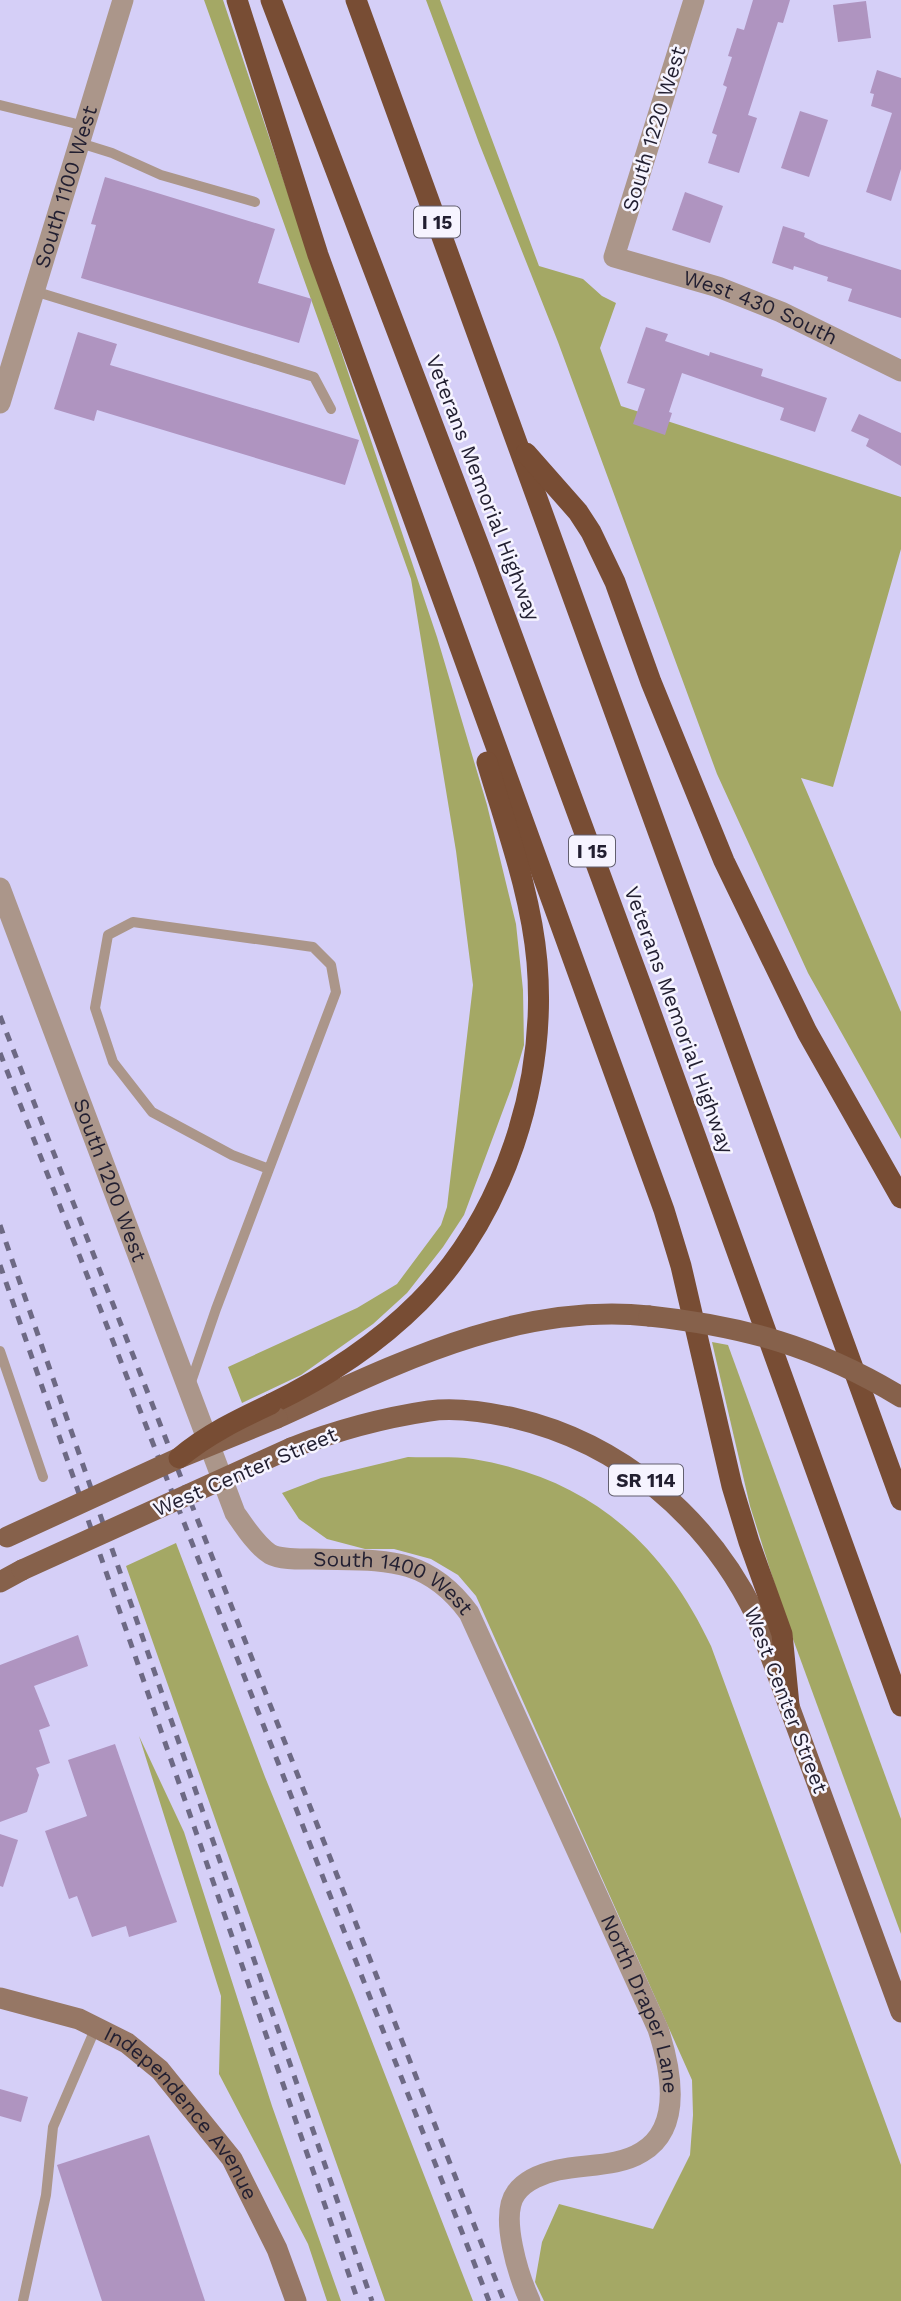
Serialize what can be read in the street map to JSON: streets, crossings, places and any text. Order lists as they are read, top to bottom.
{
  "streets": {
    "highway": ["I 15", "Veterans Memorial Highway"],
    "main road": ["West Center Street", "SR 114"],
    "street": [
      "South 1220 West",
      "South 1100 West",
      "West 430 South",
      "South 1200 West",
      "South 1400 West",
      "North Draper Lane",
      "Independence Avenue"
    ]
  },
  "crossings": [
    ["South 1220 West", "West 430 South"],
    ["South 1200 West", "South 1400 West"],
    ["South 1400 West", "North Draper Lane"]
  ]
}
